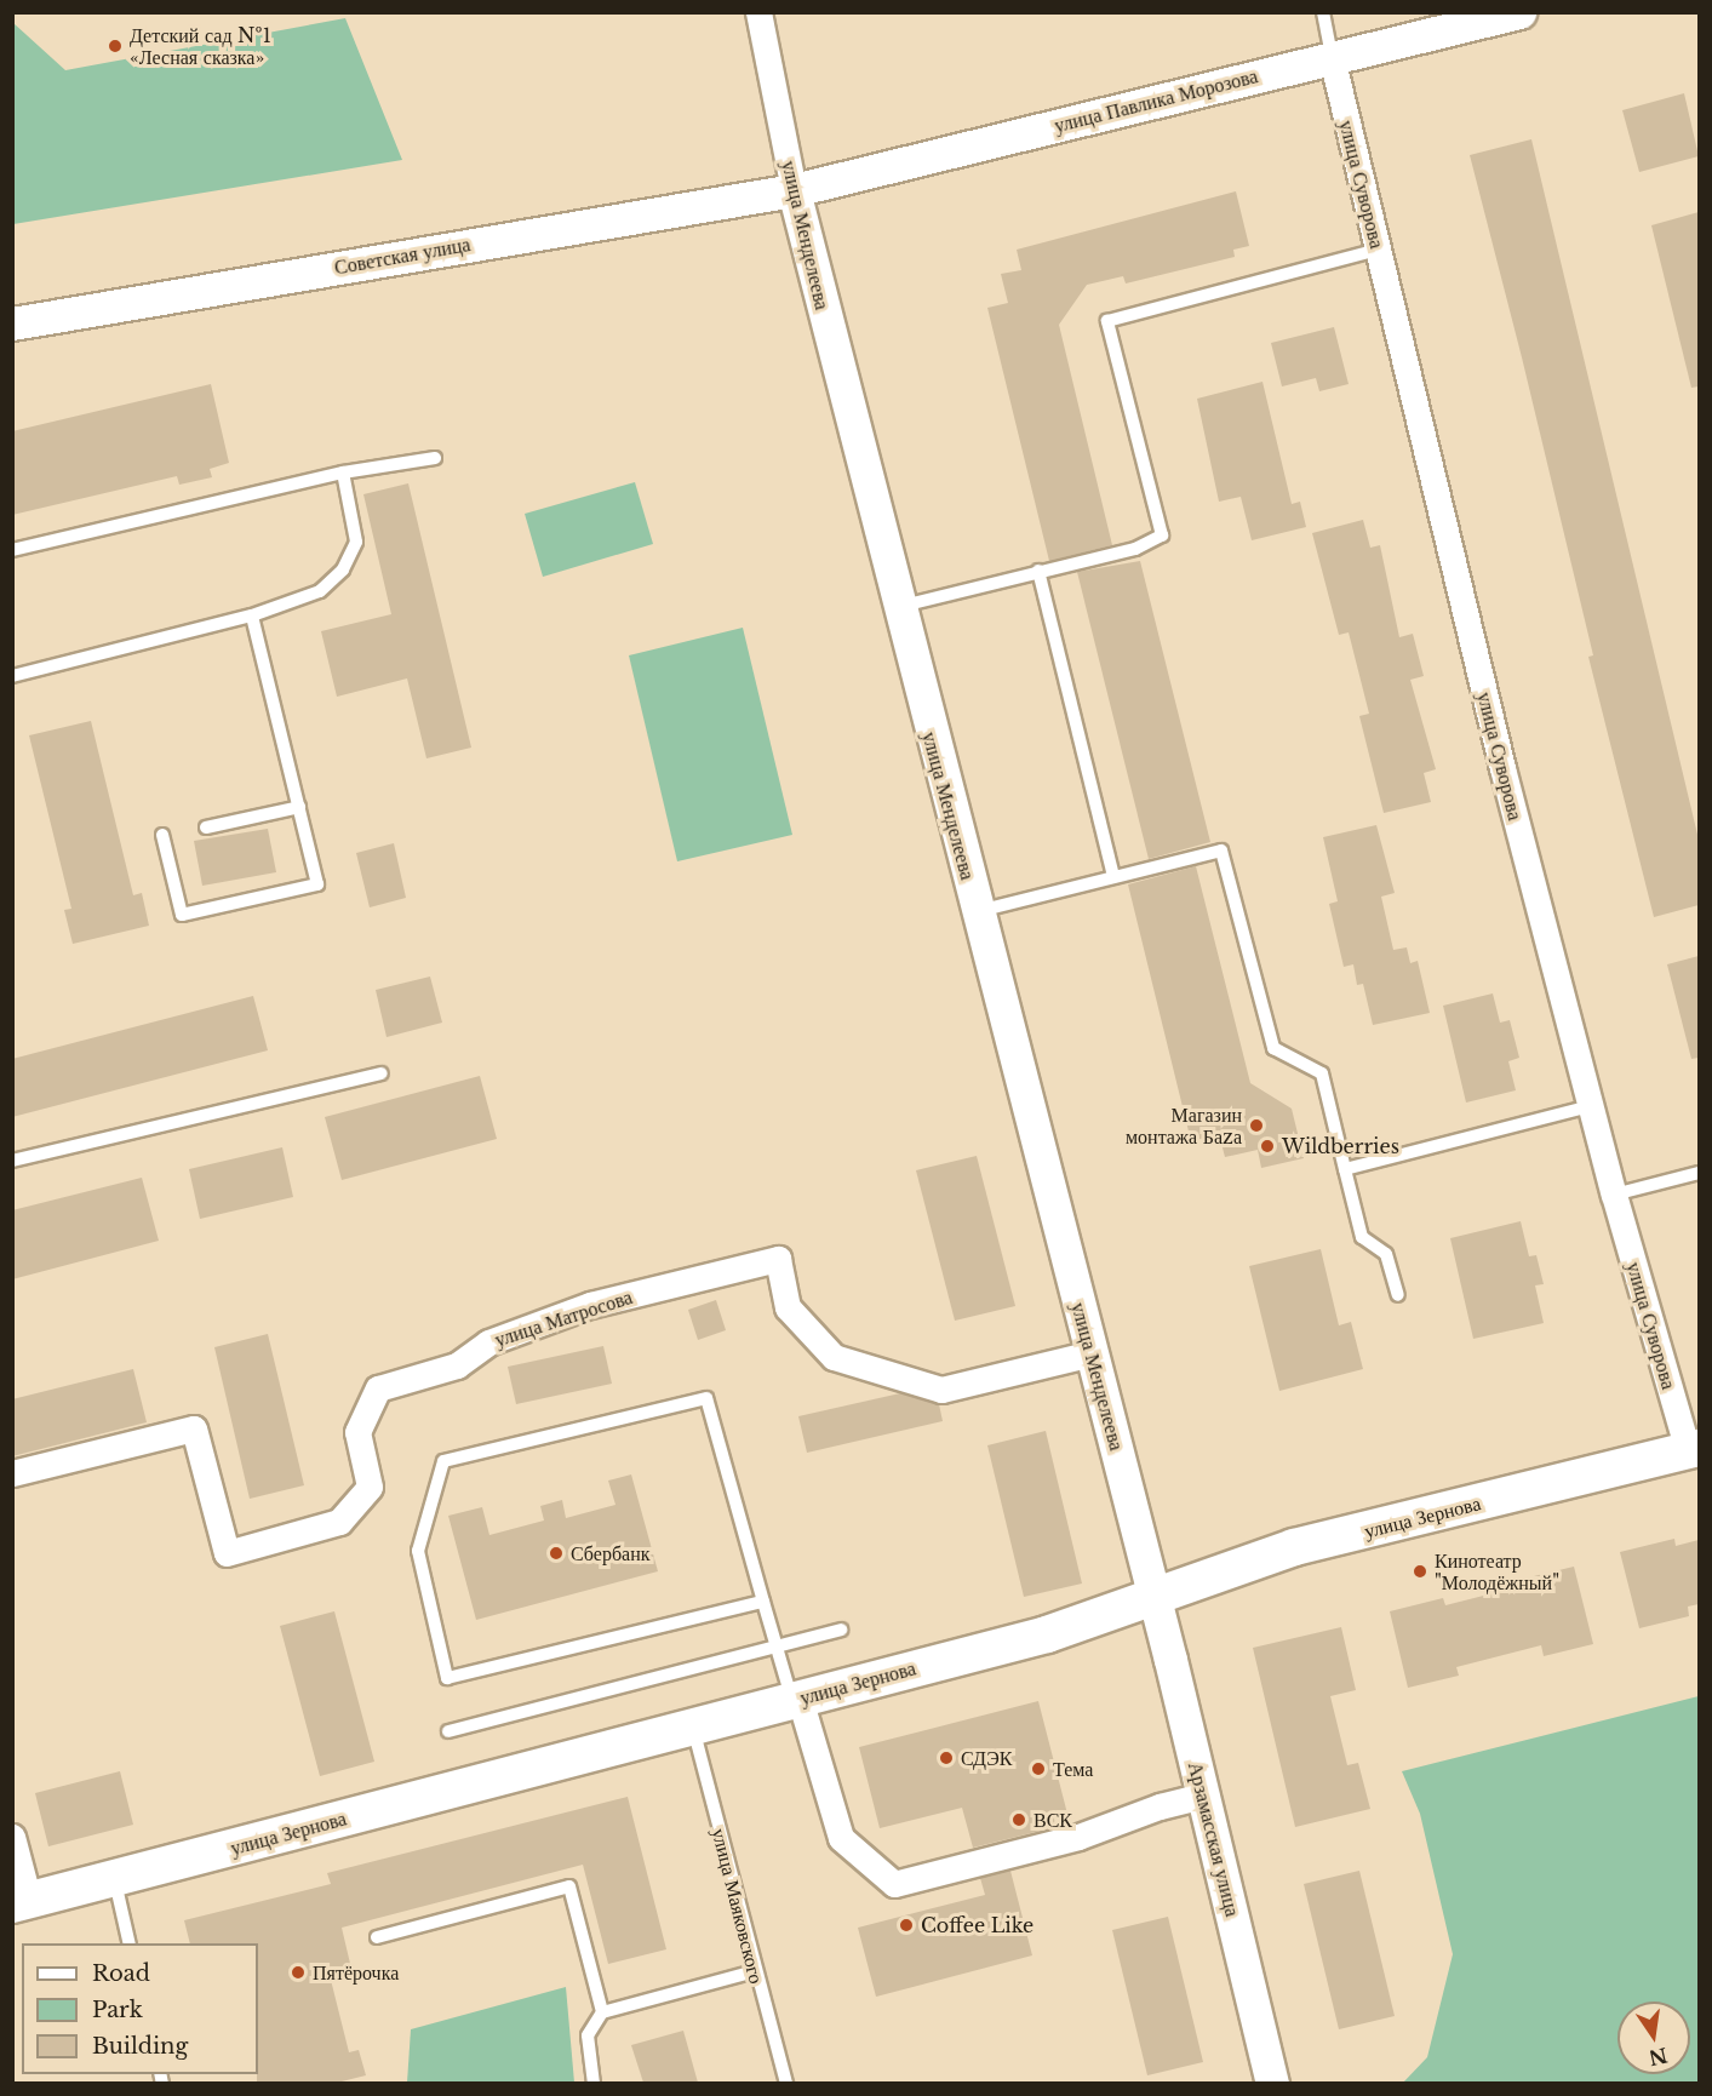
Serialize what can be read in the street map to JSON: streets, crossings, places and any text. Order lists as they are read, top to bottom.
{
  "streets": {
    "main road": ["улица Зернова"],
    "street": [
      "улица Павлика Морозова",
      "улица Суворова",
      "улица Менделеева",
      "Советская улица",
      "улица Матросова",
      "Арзамасская улица"
    ],
    "lane": ["улица Маяковского"]
  },
  "crossings": [
    ["улица Павлика Морозова", "улица Суворова"],
    ["улица Павлика Морозова", "улица Менделеева"],
    ["улица Павлика Морозова", "Советская улица"],
    ["улица Суворова", "улица Зернова"],
    ["улица Менделеева", "Советская улица"],
    ["улица Менделеева", "улица Матросова"],
    ["улица Менделеева", "улица Зернова"],
    ["улица Менделеева", "Арзамасская улица"],
    ["улица Зернова", "Арзамасская улица"],
    ["улица Зернова", "улица Маяковского"]
  ],
  "places": [
    "Детский сад №1 «Лесная сказка»",
    "Магазин монтажа Баzа",
    "Wildberries",
    "Сбербанк",
    "Кинотеатр \"Молодёжный\"",
    "СДЭК",
    "Тема",
    "ВСК",
    "Coffee Like",
    "Пятёрочка"
  ],
  "legend": ["Road", "Park", "Building"],
  "north": "bottom"
}
